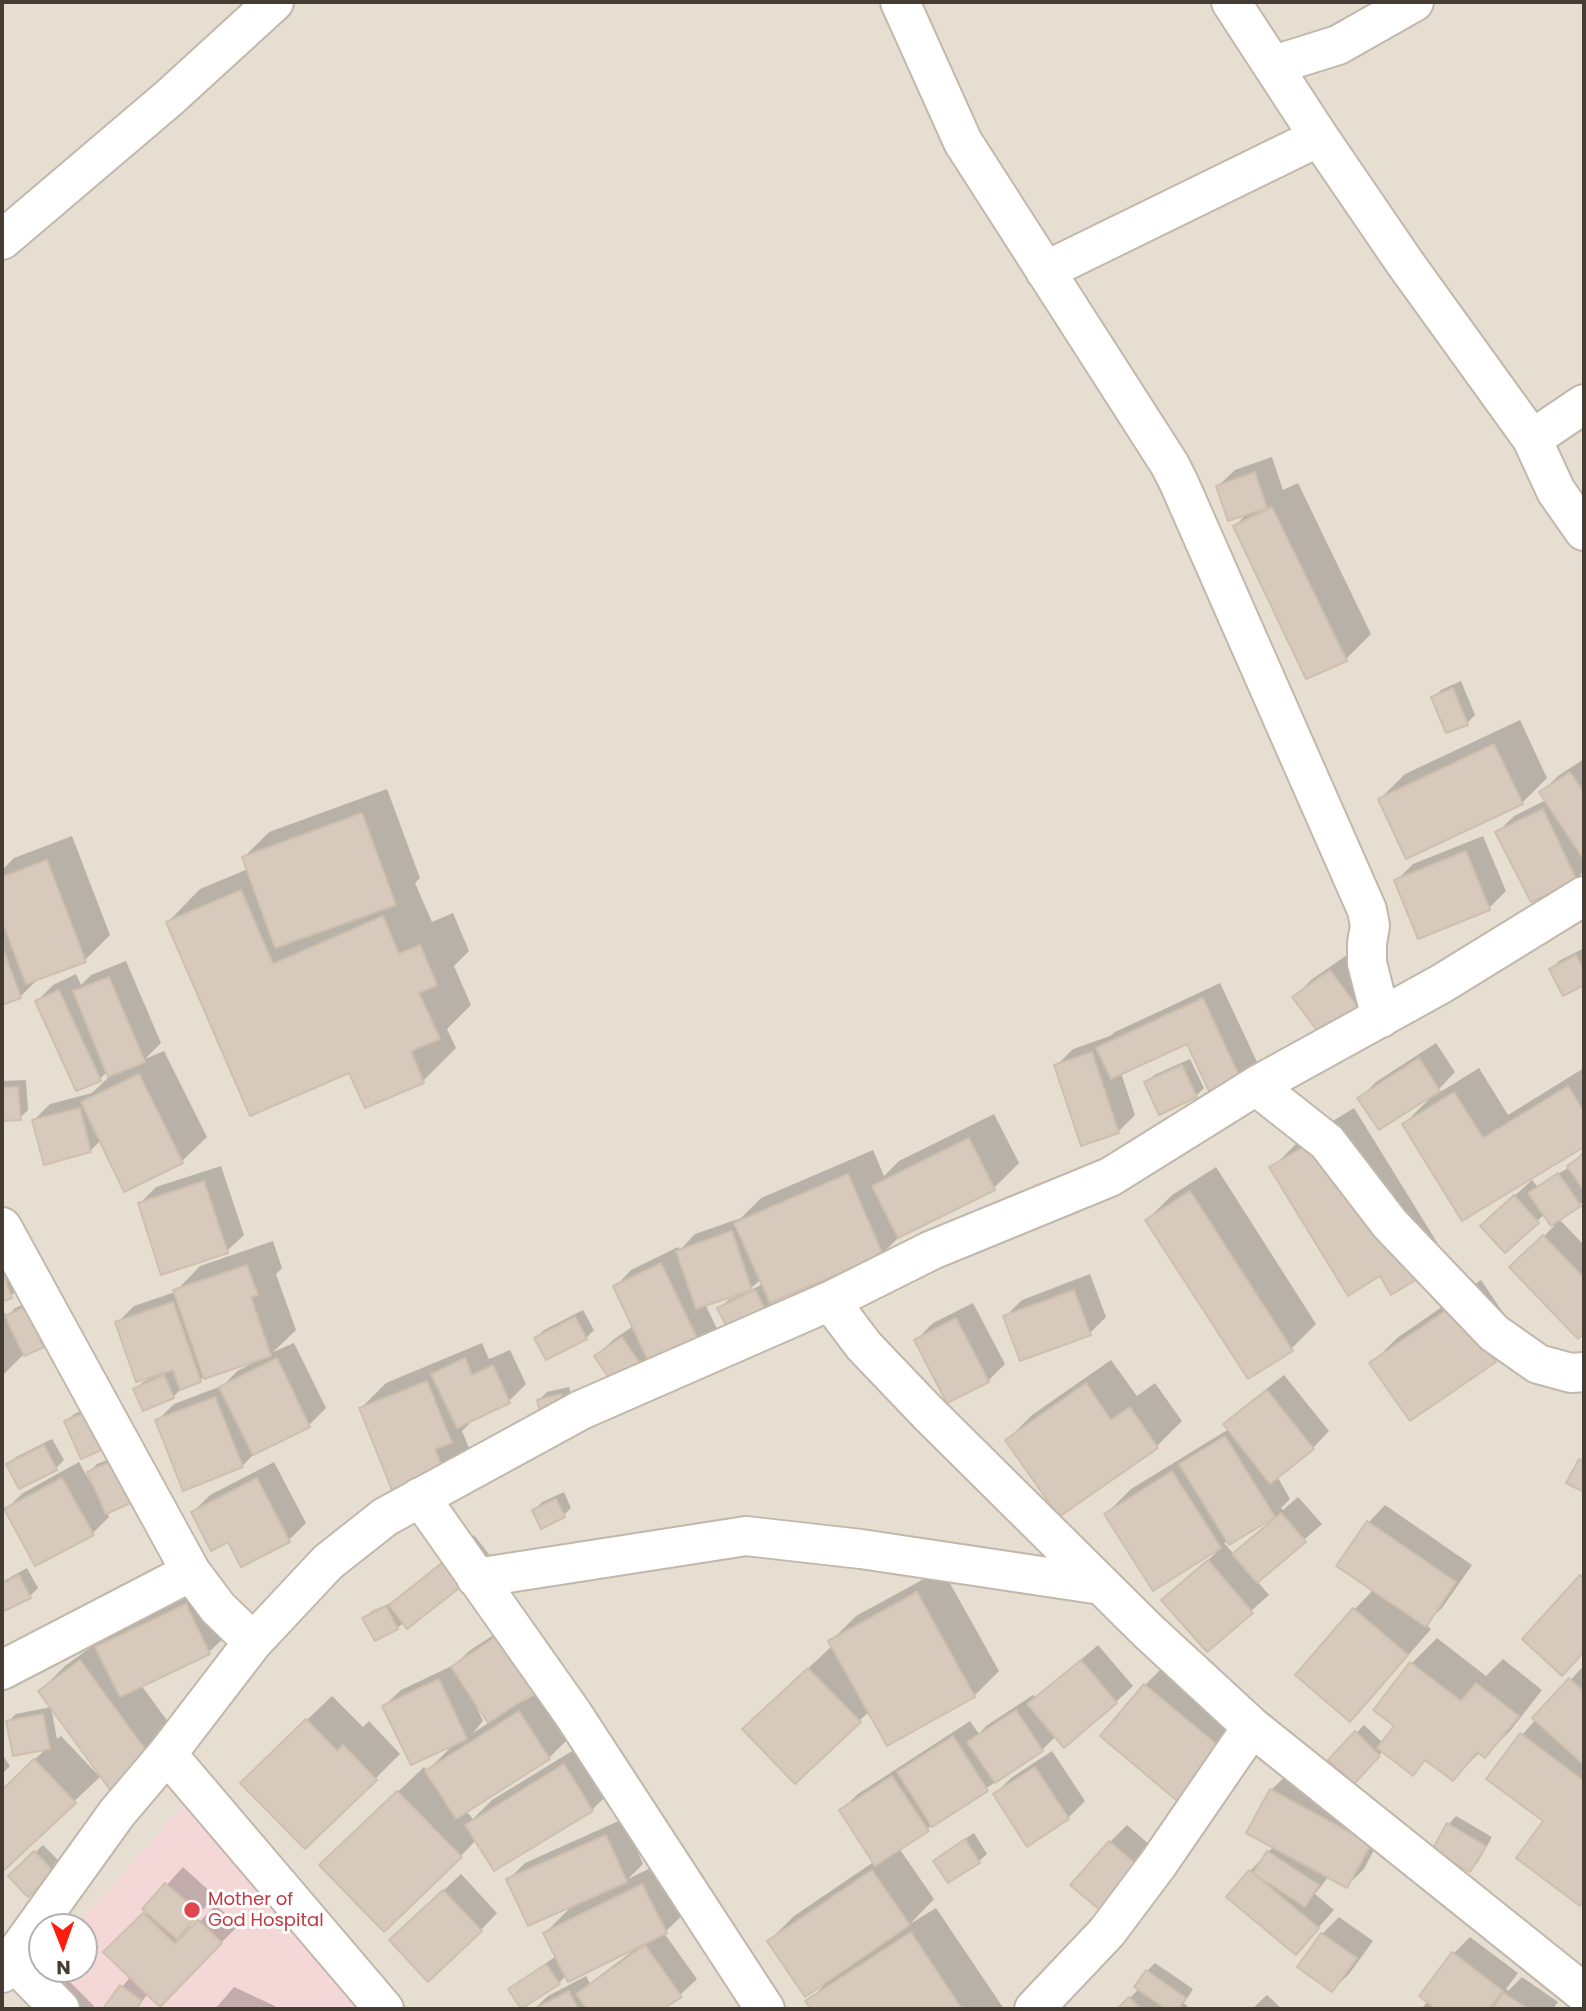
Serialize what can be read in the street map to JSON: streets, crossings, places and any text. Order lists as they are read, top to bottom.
{
  "places": ["Mother of God Hospital"],
  "north": "bottom"
}
